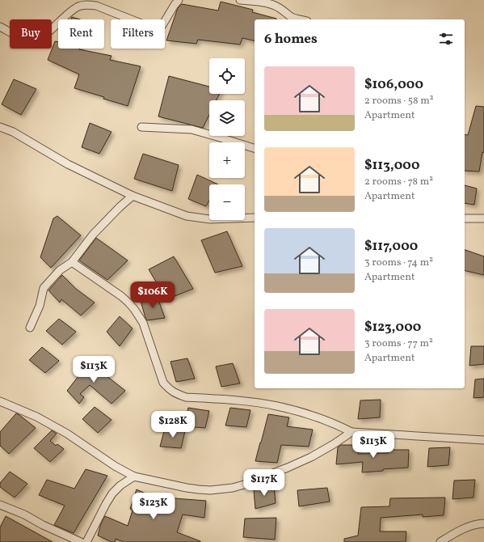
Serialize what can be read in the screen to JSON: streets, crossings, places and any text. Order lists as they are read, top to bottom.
{
  "page": {
    "chip": ["Buy", "Rent", "Filters"],
    "heading": "6 homes",
    "map_buttons": ["+", "−"],
    "list": [
      {
        "name": "$106,000",
        "note": "2 rooms · 58 m² · Apartment"
      },
      {
        "name": "$113,000",
        "note": "2 rooms · 78 m² · Apartment"
      },
      {
        "name": "$117,000",
        "note": "3 rooms · 74 m² · Apartment"
      },
      {
        "name": "$123,000",
        "note": "3 rooms · 77 m² · Apartment"
      }
    ],
    "price": [
      "$106K",
      "$113K",
      "$128K",
      "$113K",
      "$117K",
      "$123K"
    ]
  }
}
